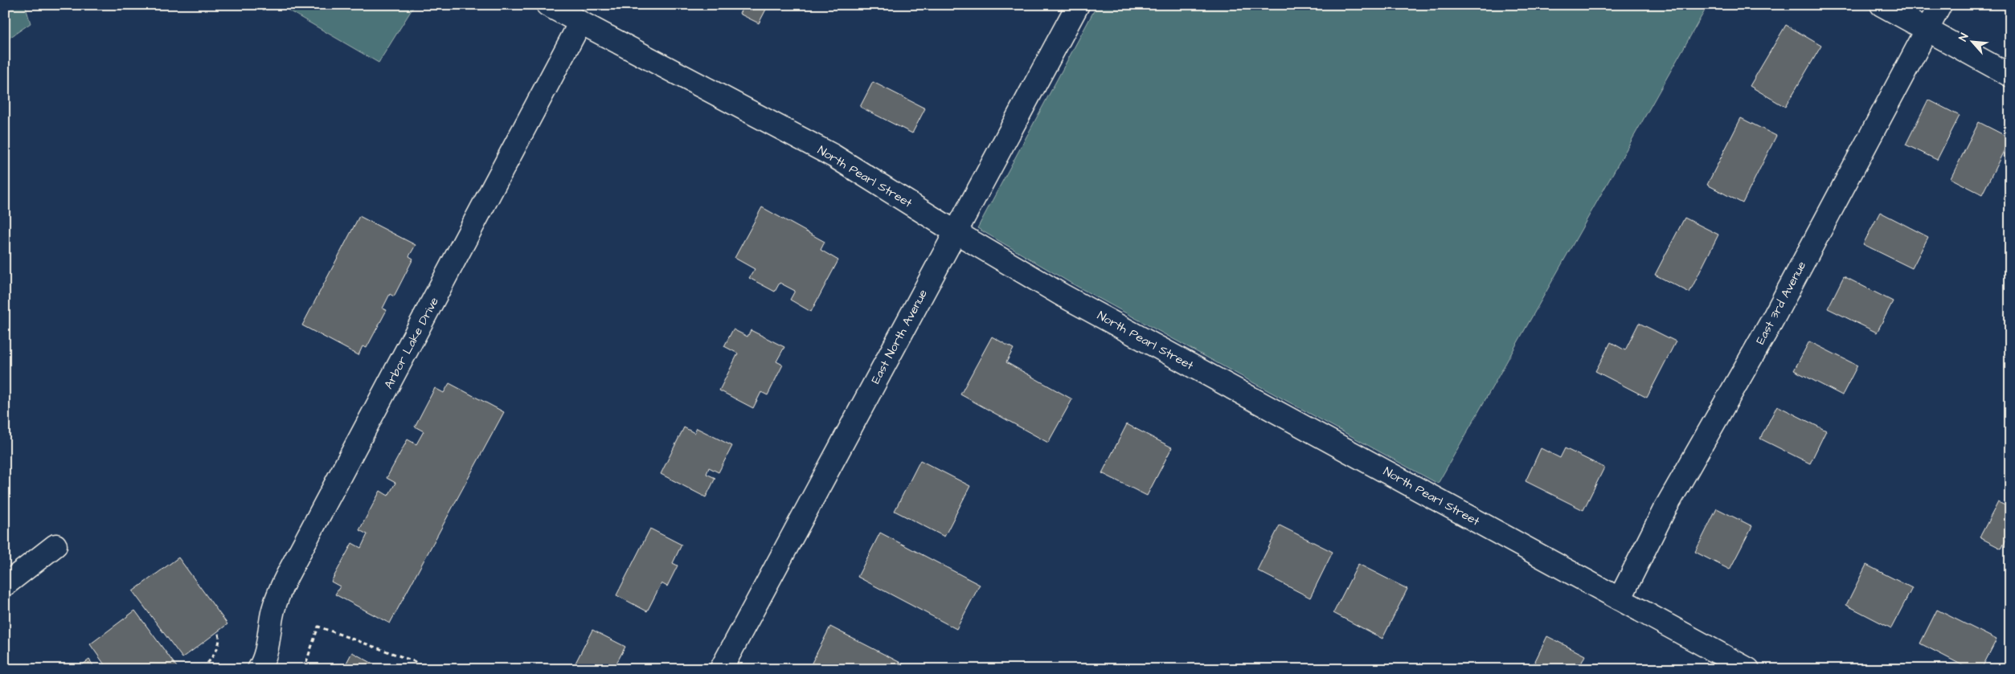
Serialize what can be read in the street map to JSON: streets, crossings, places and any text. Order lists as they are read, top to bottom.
{
  "streets": {
    "street": [
      "North Pearl Street",
      "East 3rd Avenue",
      "East North Avenue",
      "Arbor Lake Drive"
    ]
  },
  "crossings": [
    ["North Pearl Street", "East 3rd Avenue"],
    ["North Pearl Street", "East North Avenue"],
    ["North Pearl Street", "Arbor Lake Drive"]
  ],
  "north": "top left"
}
